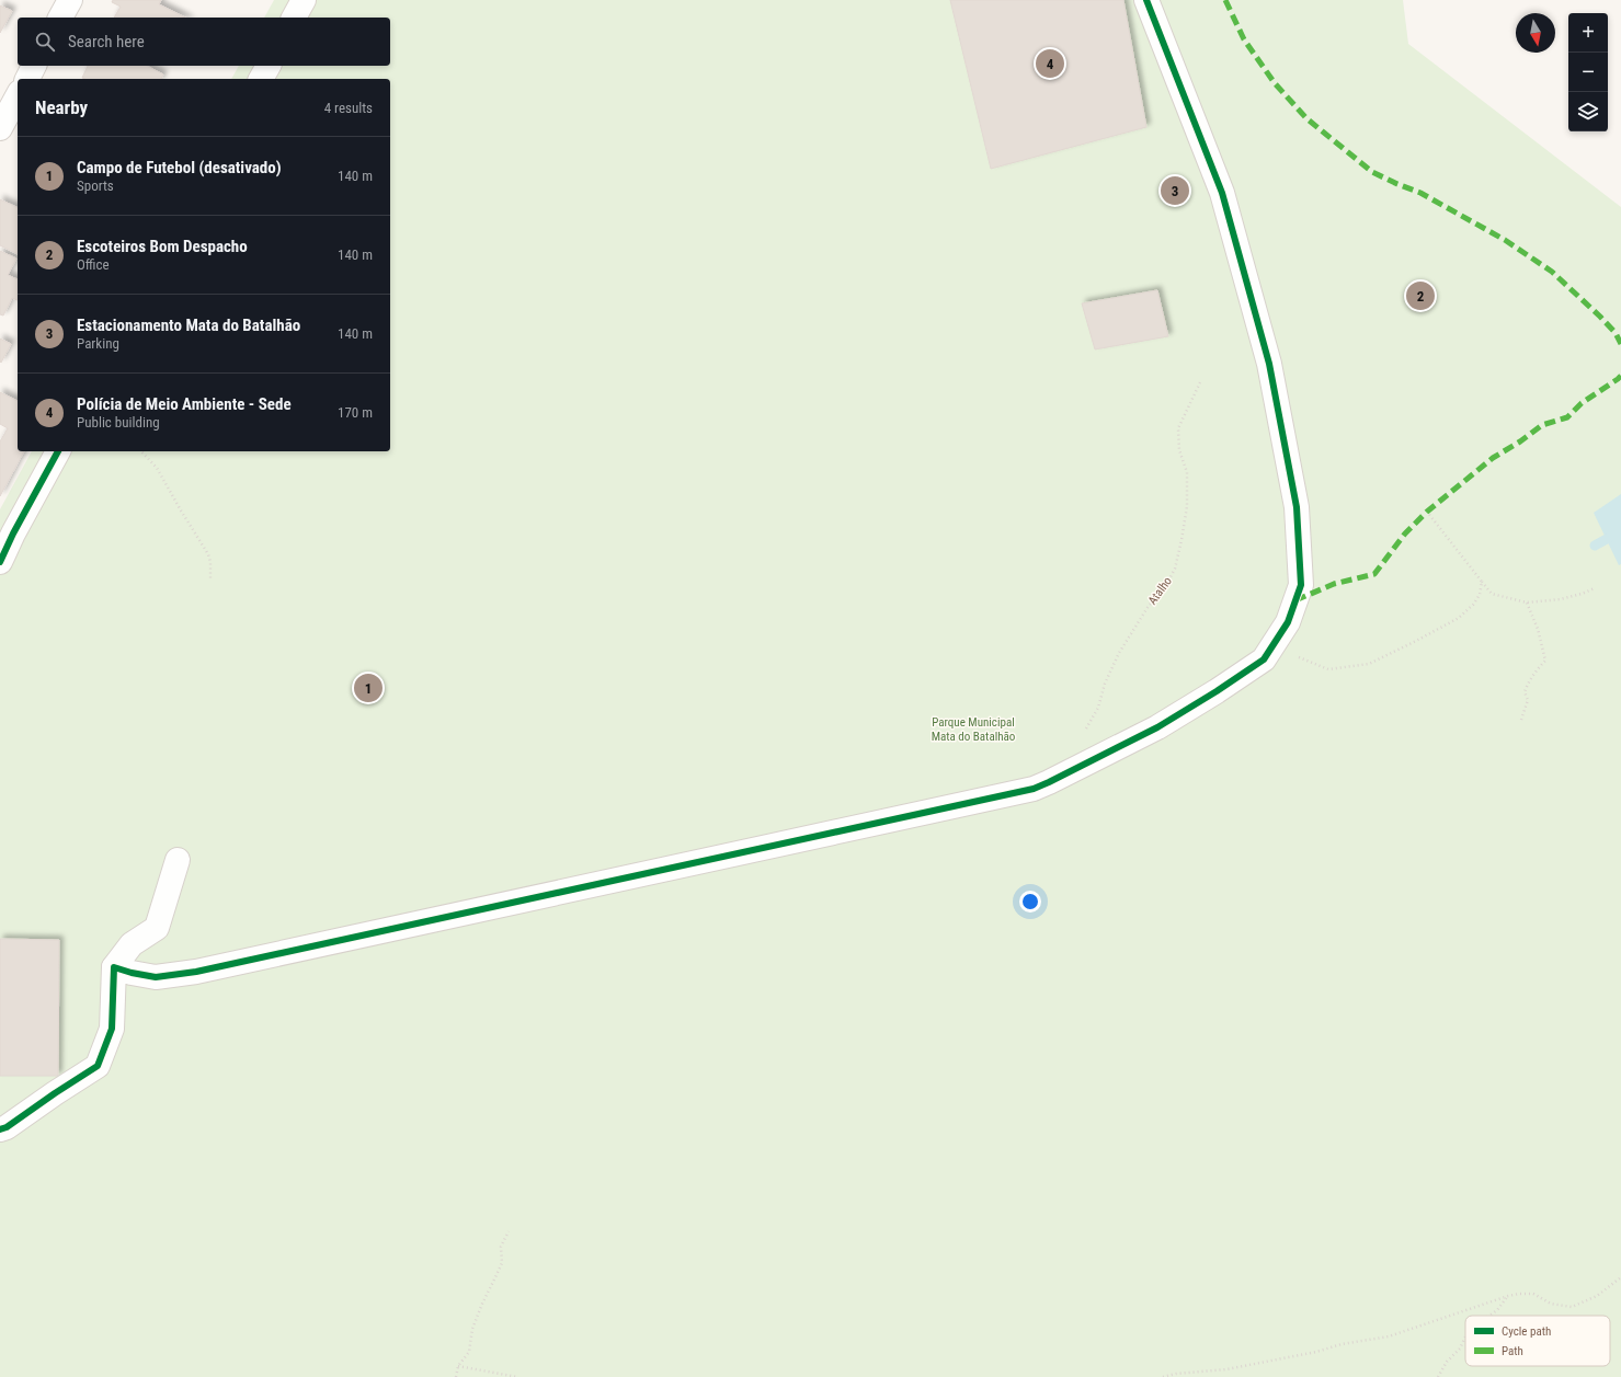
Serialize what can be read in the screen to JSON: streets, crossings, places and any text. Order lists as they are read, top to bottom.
{
  "streets": {
    "path": ["Atalho"]
  },
  "parks": ["Parque Municipal Mata do Batalhão"],
  "legend": ["Cycle path", "Path"],
  "north": "bottom",
  "page": {
    "map_buttons": ["+", "−"],
    "search": "Search here",
    "pins": [
      "4",
      "3",
      "2",
      "1"
    ],
    "heading": ["Nearby", "4 results"],
    "list": [
      {
        "mark": "1",
        "name": "Campo de Futebol (desativado)",
        "note": "Sports",
        "value": "140 m"
      },
      {
        "mark": "2",
        "name": "Escoteiros Bom Despacho",
        "note": "Office",
        "value": "140 m"
      },
      {
        "mark": "3",
        "name": "Estacionamento Mata do Batalhão",
        "note": "Parking",
        "value": "140 m"
      },
      {
        "mark": "4",
        "name": "Polícia de Meio Ambiente - Sede",
        "note": "Public building",
        "value": "170 m"
      }
    ]
  }
}
